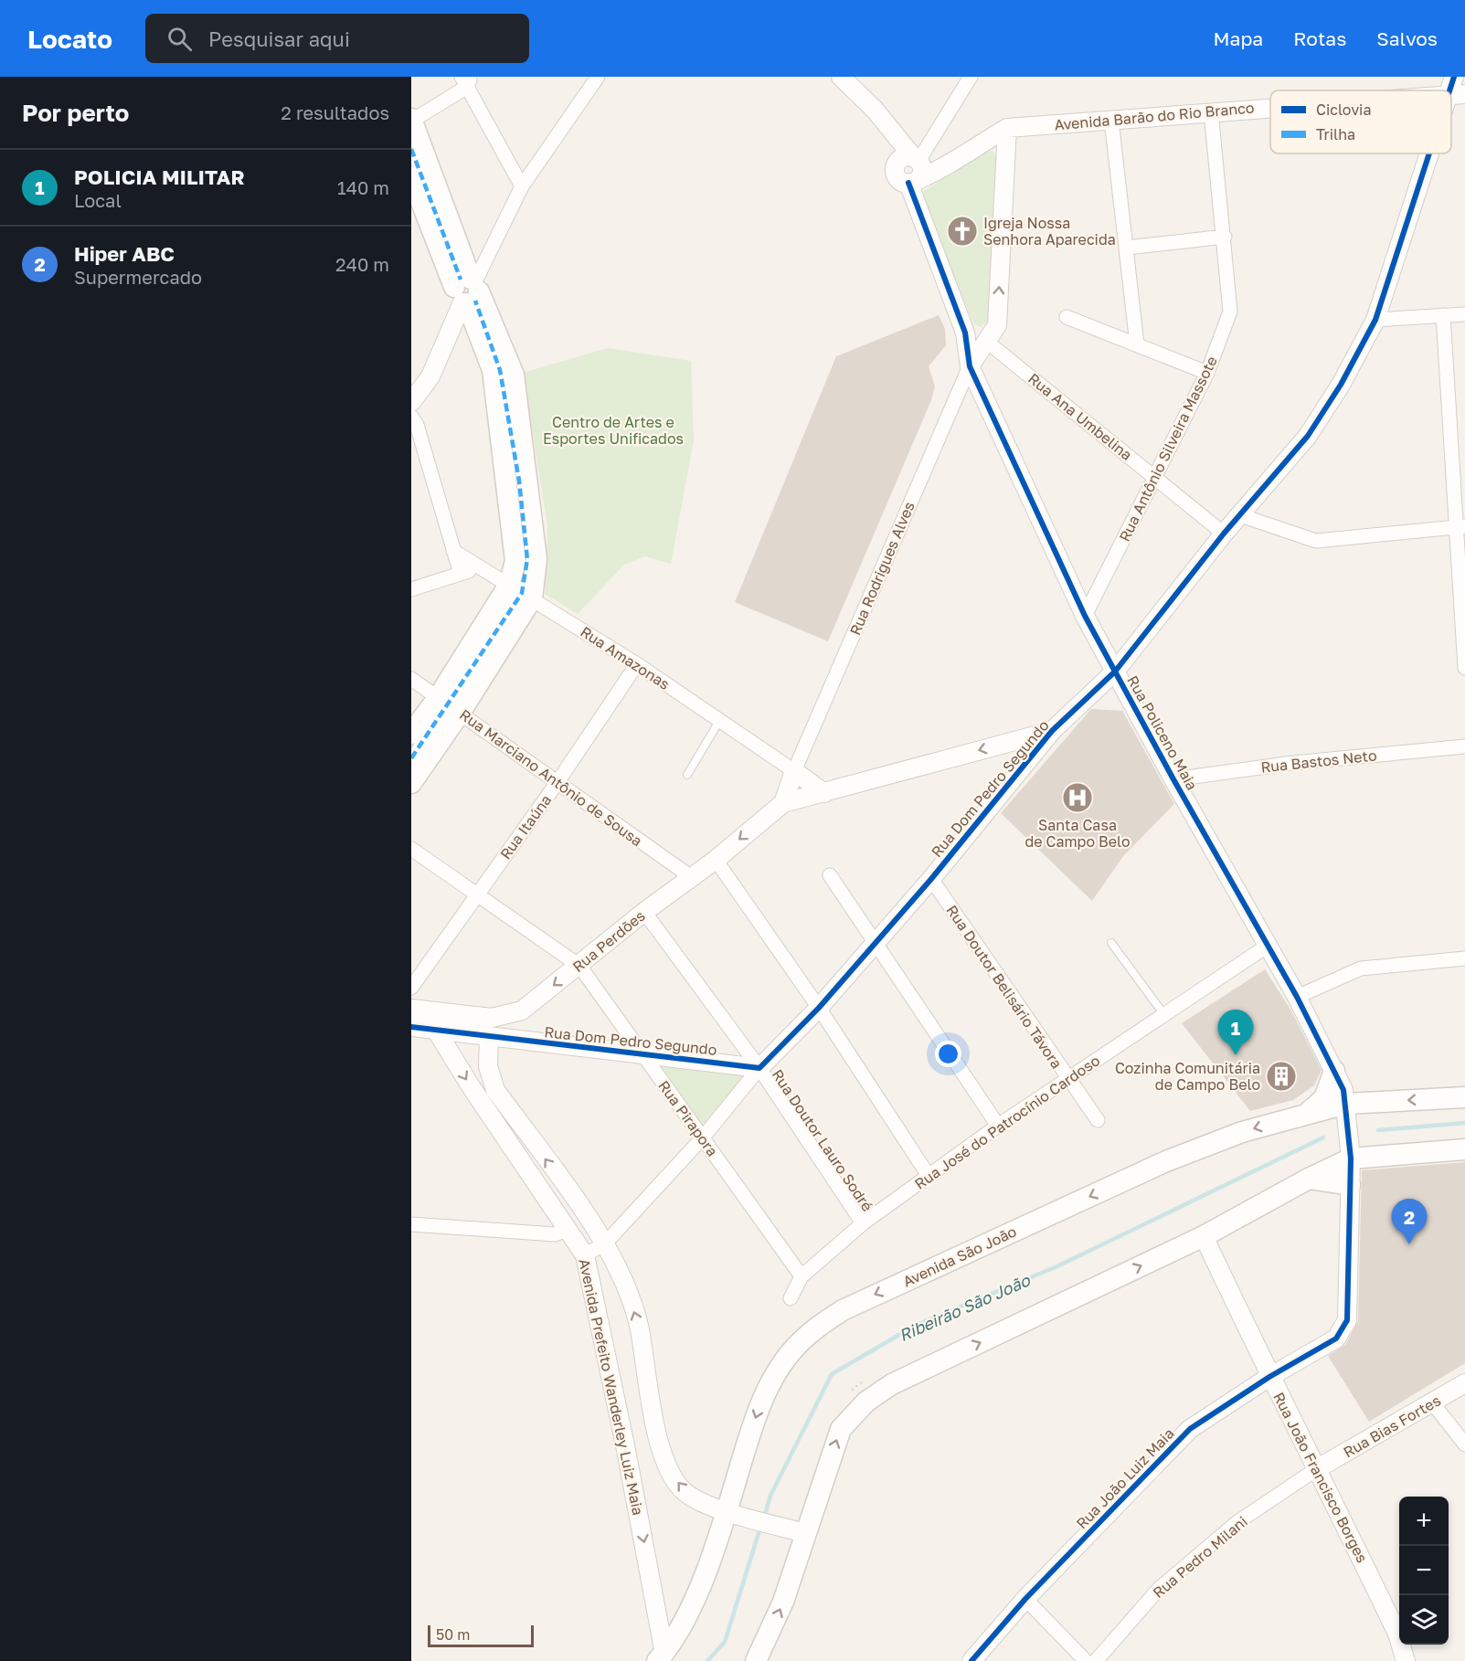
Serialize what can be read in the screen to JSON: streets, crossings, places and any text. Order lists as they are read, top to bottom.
{
  "streets": {
    "main road": ["Avenida São João"],
    "street": [
      "Avenida Barão do Rio Branco",
      "Rua Ana Umbelina",
      "Rua Antônio Silveira Massote",
      "Rua Rodrigues Alves",
      "Rua Amazonas",
      "Rua Policeno Maia",
      "Rua Bastos Neto",
      "Rua Marciano Antônio de Sousa",
      "Rua Dom Pedro Segundo",
      "Rua Itaúna",
      "Rua Perdões",
      "Rua Doutor Belisário Távora",
      "Rua Pirapora",
      "Rua José do Patrocínio Cardoso",
      "Rua Doutor Lauro Sodré",
      "Avenida Prefeito Wanderley Luiz Maia",
      "Rua Bias Fortes",
      "Rua João Francisco Borges",
      "Rua João Luiz Maia",
      "Rua Pedro Milani"
    ]
  },
  "crossings": [
    ["Avenida Barão do Rio Branco", "Rua Antônio Silveira Massote"],
    ["Rua Ana Umbelina", "Rua Antônio Silveira Massote"],
    ["Rua Ana Umbelina", "Rua Dom Pedro Segundo"],
    ["Rua Antônio Silveira Massote", "Rua Policeno Maia"],
    ["Rua Rodrigues Alves", "Rua Amazonas"],
    ["Rua Rodrigues Alves", "Rua Policeno Maia"],
    ["Rua Amazonas", "Rua Itaúna"],
    ["Rua Policeno Maia", "Rua Bastos Neto"],
    ["Rua Policeno Maia", "Rua Dom Pedro Segundo"],
    ["Rua Policeno Maia", "Rua José do Patrocínio Cardoso"],
    ["Rua Policeno Maia", "Avenida São João"],
    ["Rua Policeno Maia", "Rua João Luiz Maia"],
    ["Rua Marciano Antônio de Sousa", "Rua Itaúna"],
    ["Rua Marciano Antônio de Sousa", "Rua Perdões"],
    ["Rua Dom Pedro Segundo", "Rua Doutor Belisário Távora"],
    ["Rua Dom Pedro Segundo", "Rua Pirapora"],
    ["Rua Dom Pedro Segundo", "Rua Doutor Lauro Sodré"],
    ["Rua Dom Pedro Segundo", "Avenida Prefeito Wanderley Luiz Maia"],
    ["Rua Itaúna", "Rua Pirapora"],
    ["Rua Perdões", "Rua Pirapora"],
    ["Rua Perdões", "Rua Doutor Lauro Sodré"],
    ["Rua Doutor Belisário Távora", "Rua José do Patrocínio Cardoso"],
    ["Rua Pirapora", "Rua José do Patrocínio Cardoso"],
    ["Rua José do Patrocínio Cardoso", "Rua Doutor Lauro Sodré"],
    ["Avenida São João", "Avenida Prefeito Wanderley Luiz Maia"],
    ["Rua Bias Fortes", "Rua João Francisco Borges"],
    ["Rua Bias Fortes", "Rua Pedro Milani"],
    ["Rua João Francisco Borges", "Rua João Luiz Maia"],
    ["Rua João Francisco Borges", "Rua Pedro Milani"]
  ],
  "one_way": ["Rua Perdões"],
  "water": ["Ribeirão São João"],
  "parks": ["Centro de Artes e Esportes Unificados"],
  "places": {
    "church": ["Igreja Nossa Senhora Aparecida"],
    "hospital": ["Santa Casa de Campo Belo"],
    "building": ["Cozinha Comunitária de Campo Belo"]
  },
  "legend": ["Ciclovia", "Trilha"],
  "scale_bar": "50 m",
  "page": {
    "header": "Locato",
    "search": "Pesquisar aqui",
    "nav": ["Mapa", "Rotas", "Salvos"],
    "heading": ["Por perto", "2 resultados"],
    "list": [
      {
        "mark": "1",
        "name": "POLICIA MILITAR",
        "note": "Local",
        "value": "140 m"
      },
      {
        "mark": "2",
        "name": "Hiper ABC",
        "note": "Supermercado",
        "value": "240 m"
      }
    ],
    "pins": ["1", "2"],
    "map_buttons": ["+", "−"],
    "scale": "50 m"
  }
}
